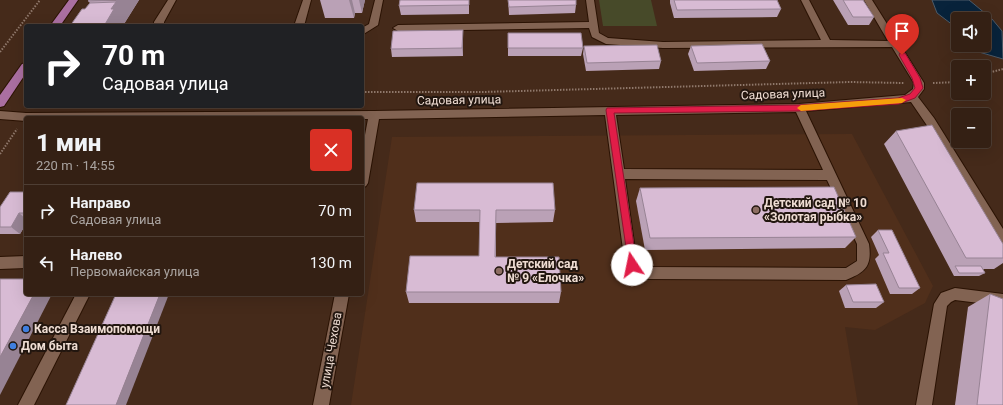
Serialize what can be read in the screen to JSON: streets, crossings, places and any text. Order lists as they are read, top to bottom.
{
  "streets": {
    "street": ["Садовая улица", "улица Чехова"]
  },
  "places": [
    "Детский сад № 10 «Золотая рыбка»",
    "Детский сад № 9 «Елочка»",
    "Касса Взаимопомощи",
    "Дом быта"
  ],
  "page": {
    "map_buttons": ["+", "−"],
    "turn": ["70 m", "Садовая улица"],
    "heading": ["1 мин", "220 m · 14:55"],
    "list": [
      {
        "name": "Направо",
        "note": "Садовая улица",
        "value": "70 m"
      },
      {
        "name": "Налево",
        "note": "Первомайская улица",
        "value": "130 m"
      }
    ]
  }
}
